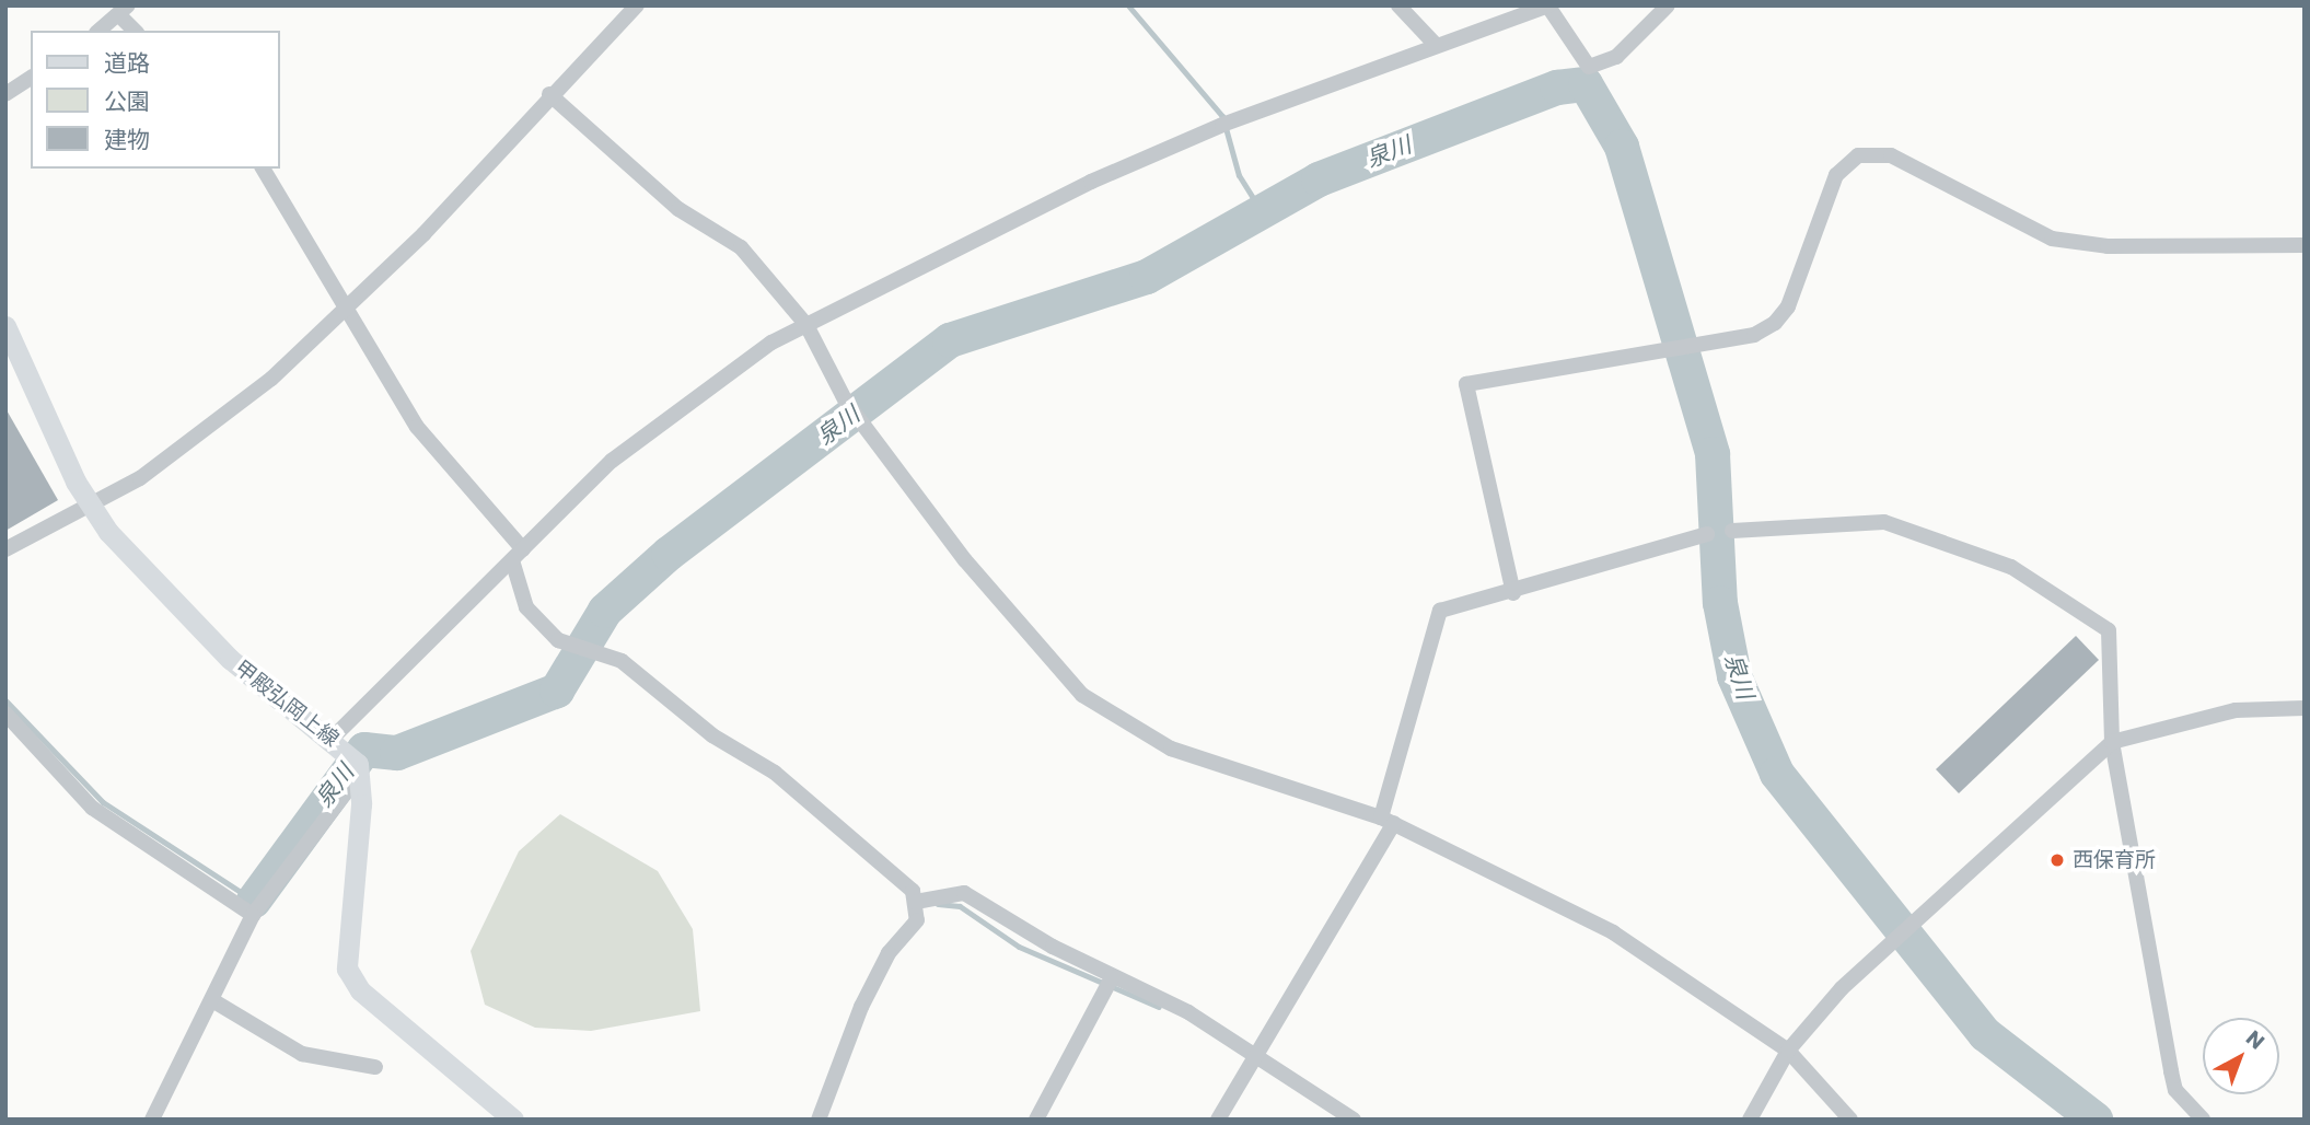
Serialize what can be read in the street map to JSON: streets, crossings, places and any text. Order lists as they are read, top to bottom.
{
  "streets": {
    "main road": ["甲殿弘岡上線"]
  },
  "water": ["泉川"],
  "places": ["西保育所"],
  "legend": ["道路", "公園", "建物"],
  "north": "top right"
}
